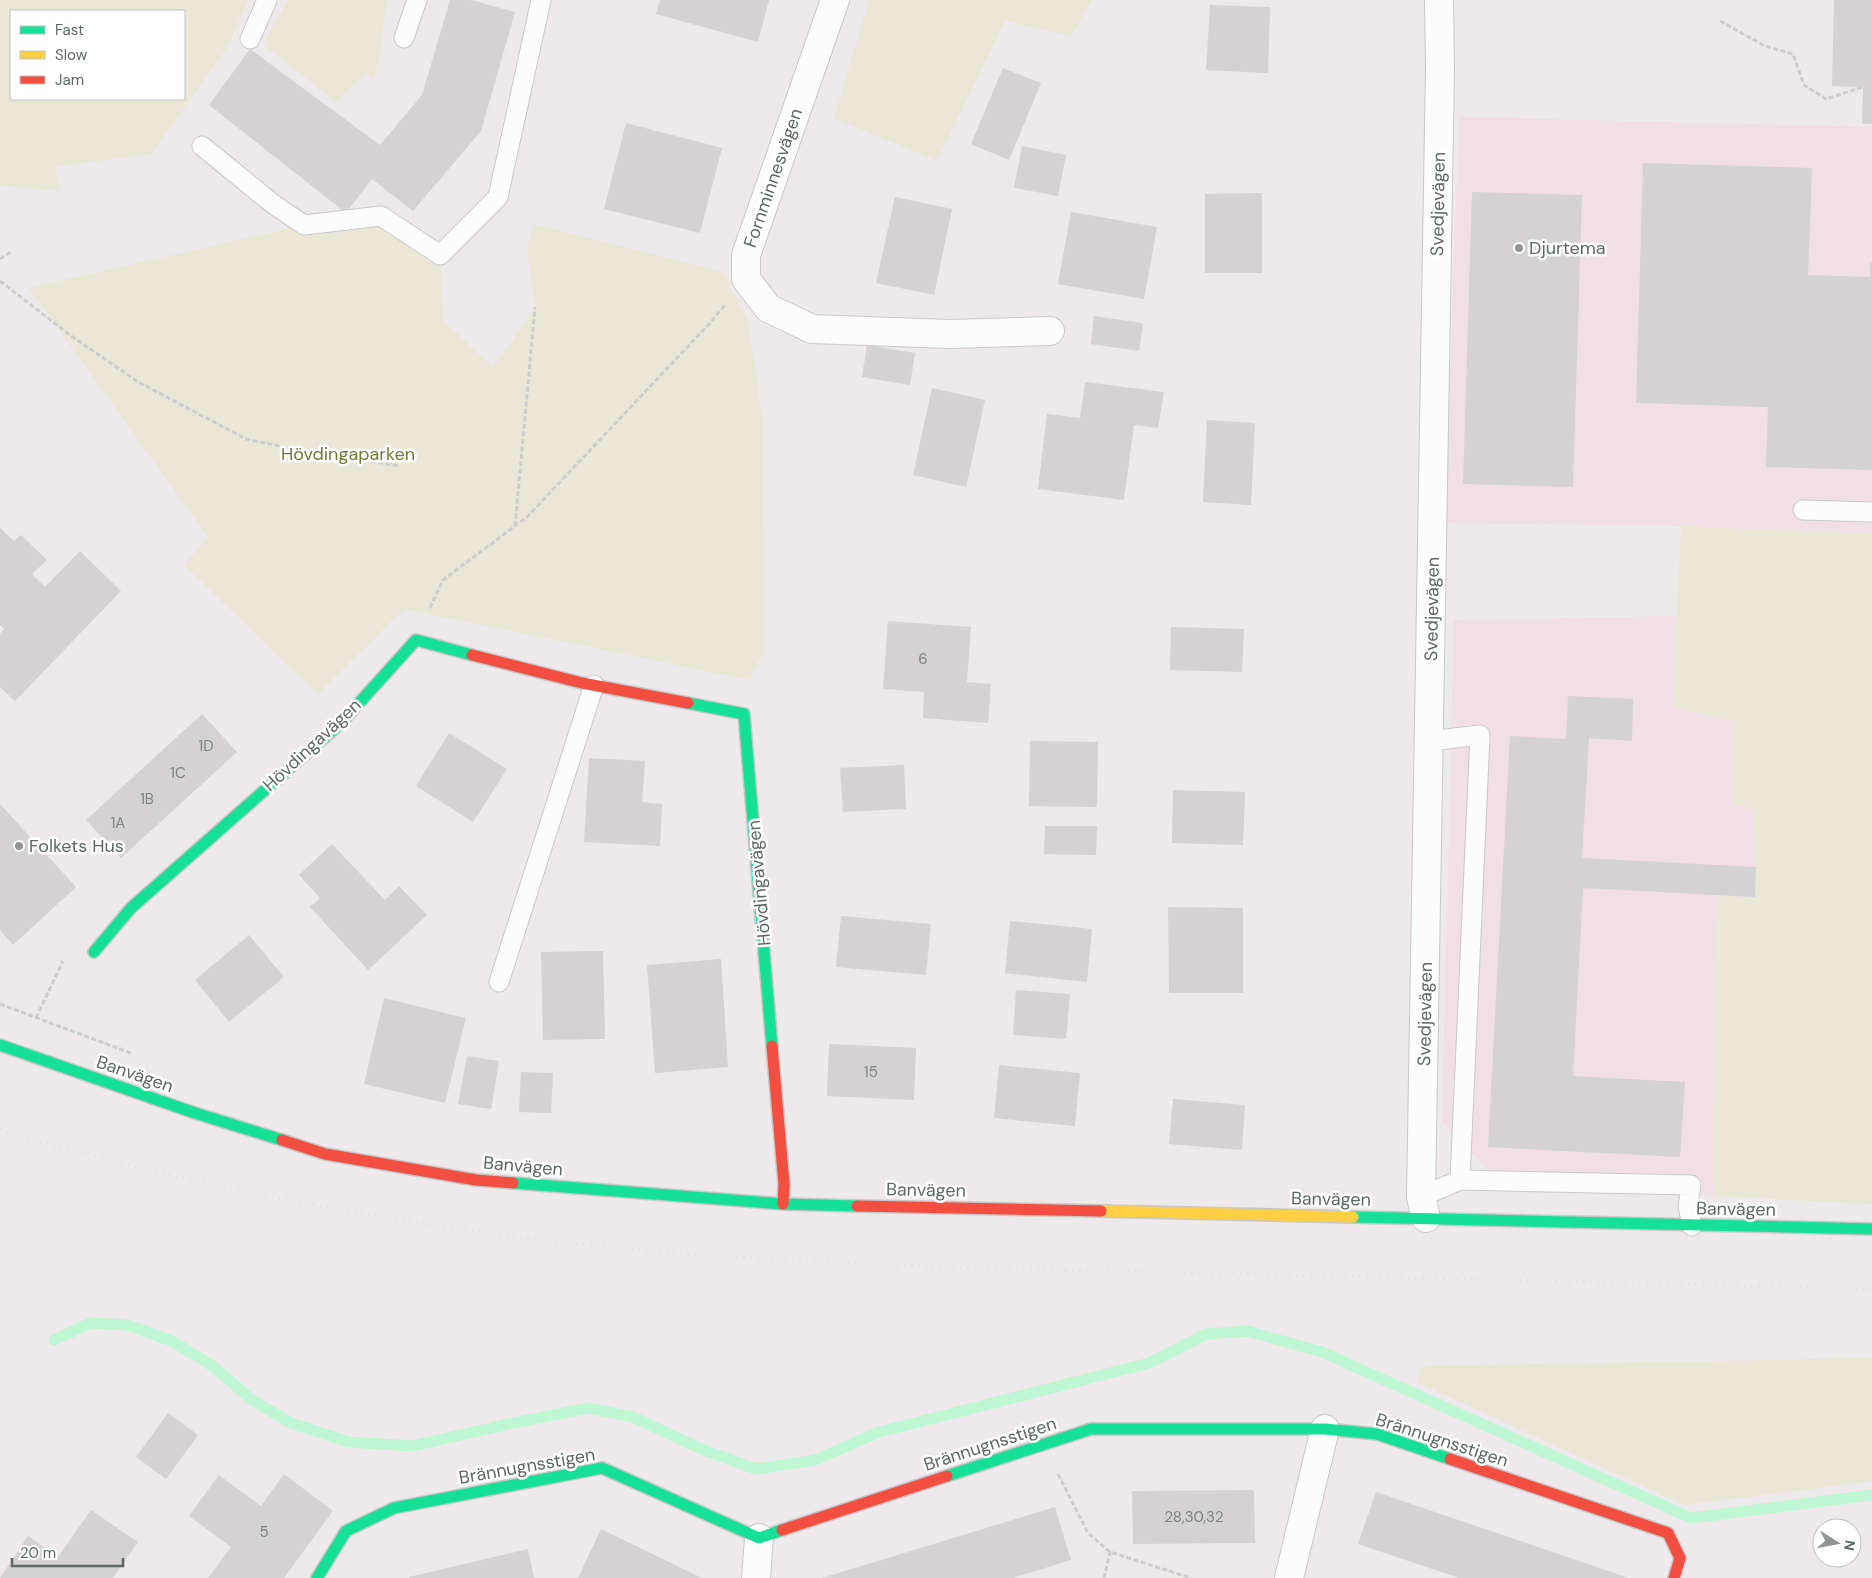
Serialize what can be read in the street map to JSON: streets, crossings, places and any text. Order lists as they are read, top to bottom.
{
  "streets": {
    "street": [
      "Fornminnesvägen",
      "Svedjevägen",
      "Hövdingavägen",
      "Banvägen",
      "Brännugnsstigen"
    ]
  },
  "crossings": [
    ["Svedjevägen", "Banvägen"],
    ["Hövdingavägen", "Banvägen"]
  ],
  "parks": ["Hövdingaparken"],
  "places": ["Djurtema", "Folkets Hus"],
  "house_numbers": [
    "6",
    "1D",
    "1C",
    "1B",
    "1A",
    "15",
    "28,30,32",
    "5"
  ],
  "legend": ["Fast", "Slow", "Jam"],
  "scale_bar": "20 m",
  "north": "right"
}
